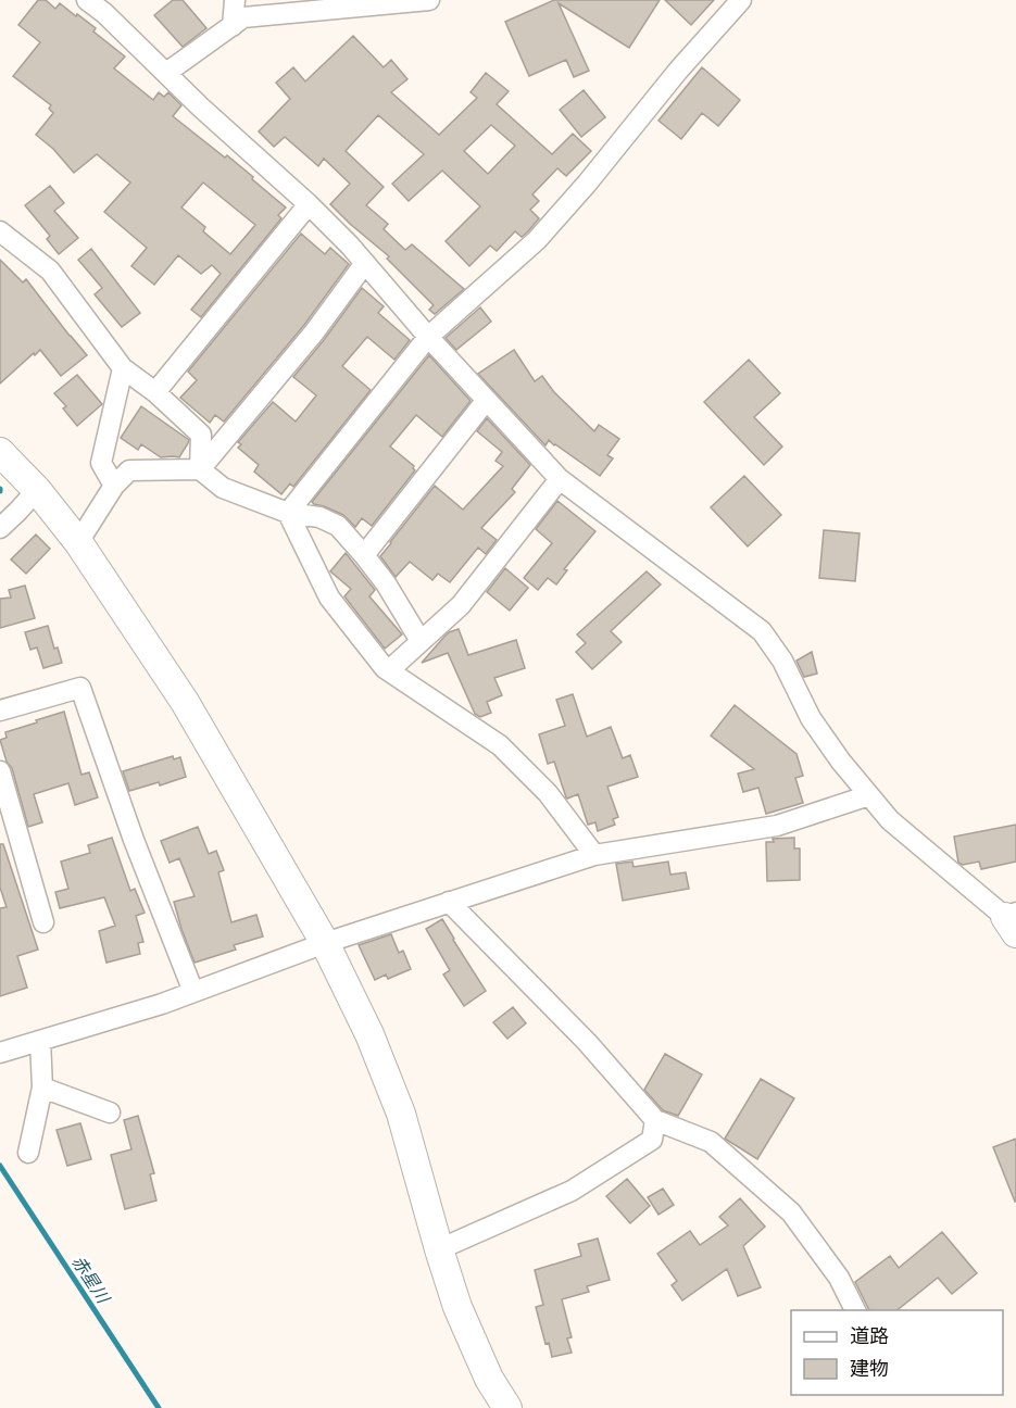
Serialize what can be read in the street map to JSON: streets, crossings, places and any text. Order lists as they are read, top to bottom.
{
  "water": ["赤星川"],
  "legend": ["道路", "建物"]
}
